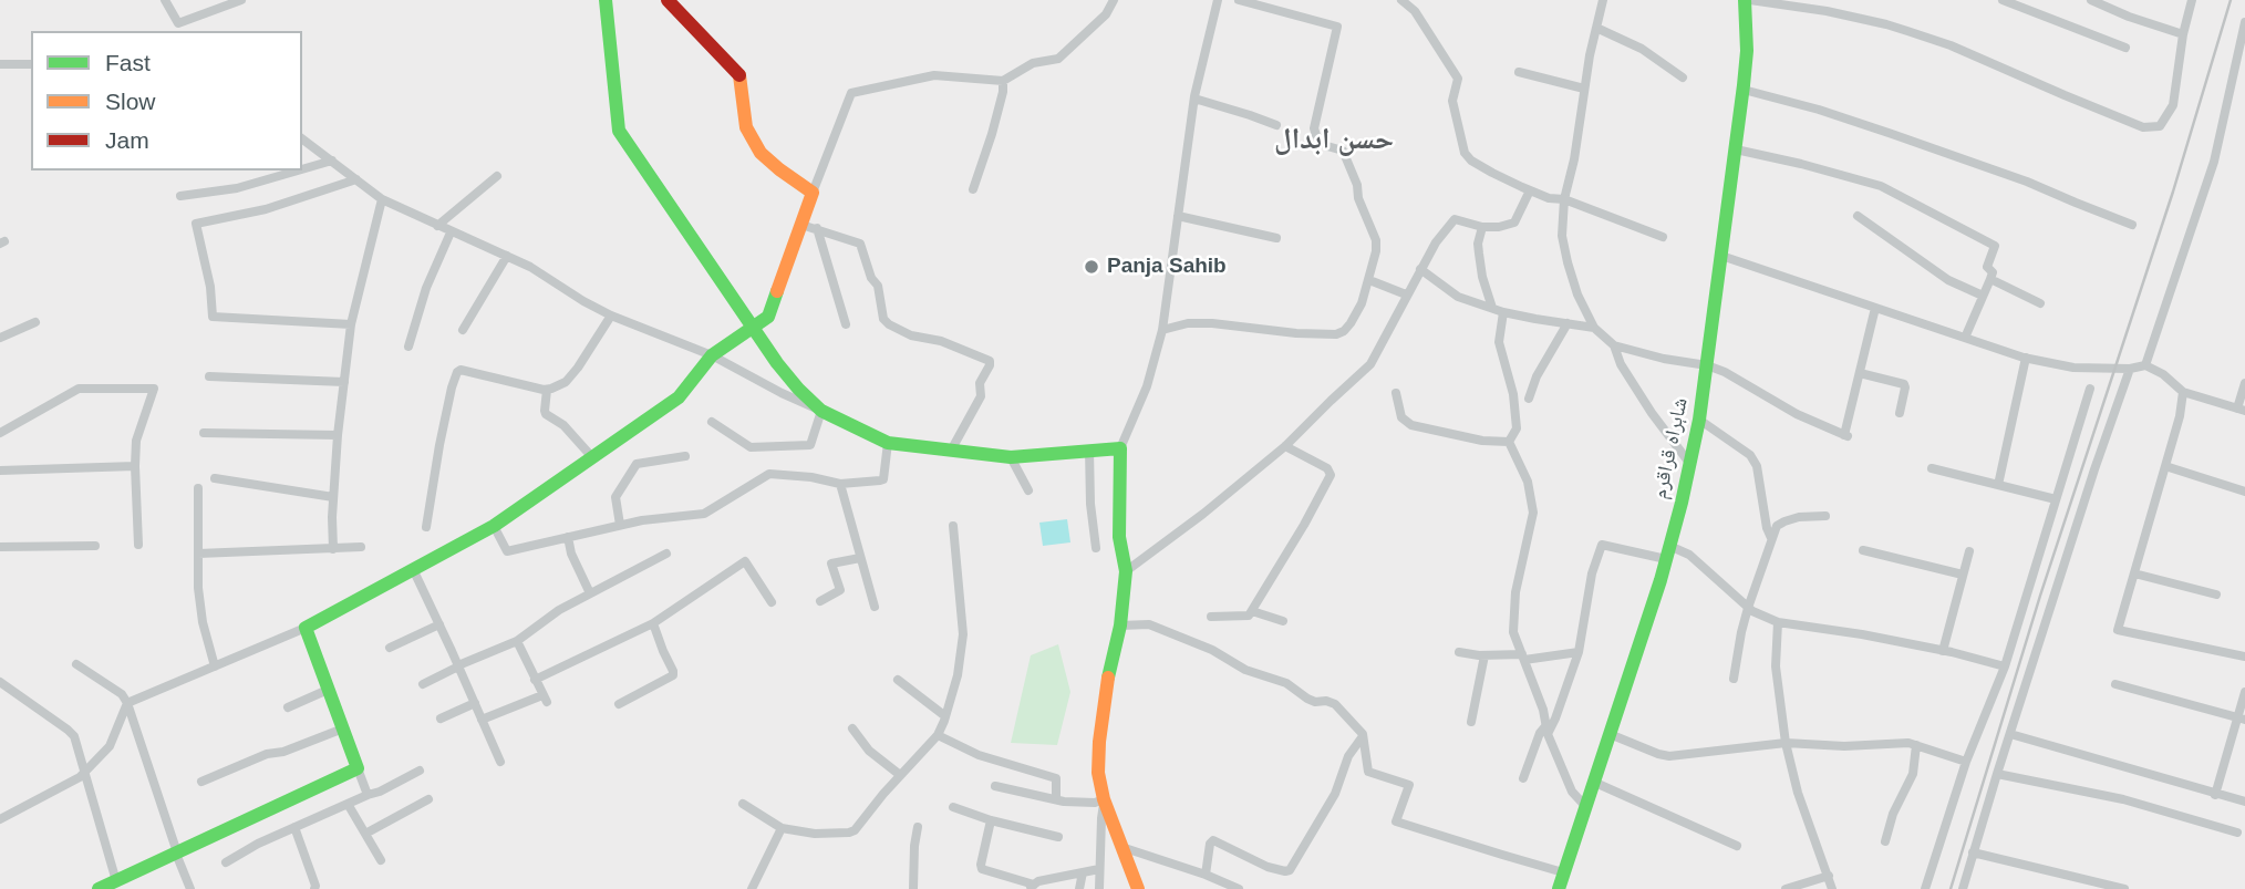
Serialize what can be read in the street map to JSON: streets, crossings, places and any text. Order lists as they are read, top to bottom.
{
  "streets": {
    "main road": ["شاہراہ قراقرم"]
  },
  "districts": ["حسن ابدال"],
  "places": ["Panja Sahib"],
  "legend": ["Fast", "Slow", "Jam"]
}
